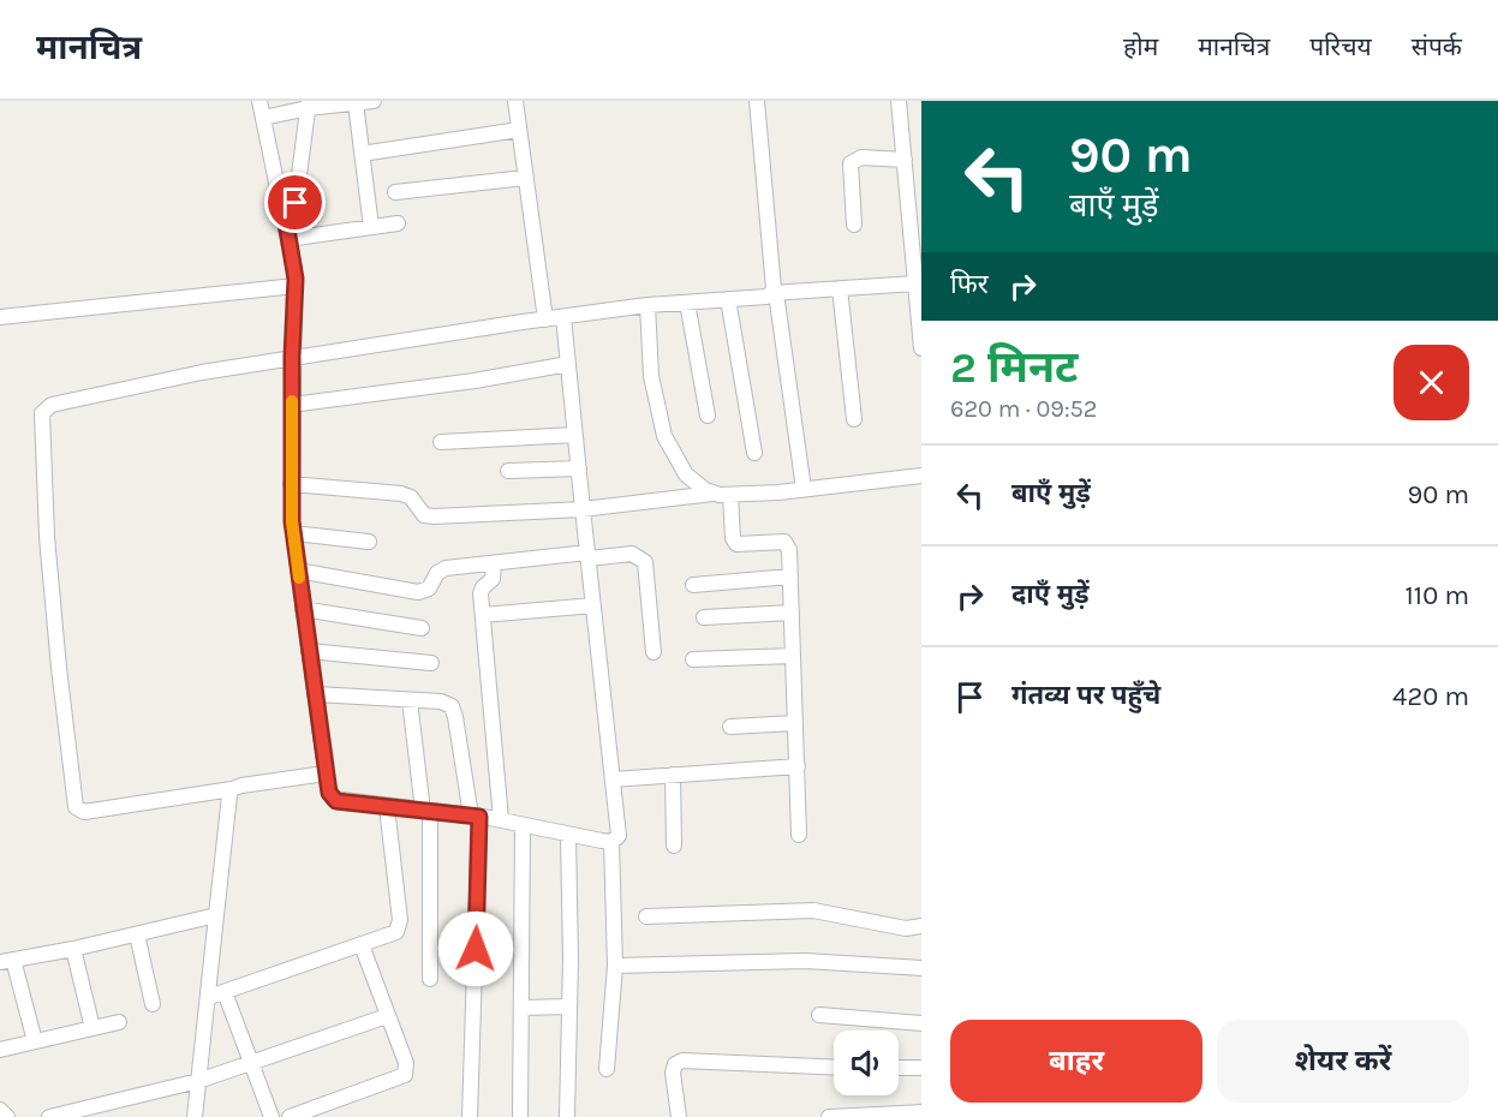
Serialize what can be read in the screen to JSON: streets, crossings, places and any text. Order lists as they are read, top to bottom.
{
  "page": {
    "header": "मानचित्र",
    "nav": [
      "होम",
      "मानचित्र",
      "परिचय",
      "संपर्क"
    ],
    "turn": ["90 m", "बाएँ मुड़ें"],
    "then": "फिर",
    "heading": ["2 मिनट", "620 m · 09:52"],
    "list": [
      {
        "name": "बाएँ मुड़ें",
        "value": "90 m"
      },
      {
        "name": "दाएँ मुड़ें",
        "value": "110 m"
      },
      {
        "name": "गंतव्य पर पहुँचे",
        "value": "420 m"
      }
    ],
    "buttons": ["बाहर", "शेयर करें"]
  }
}
